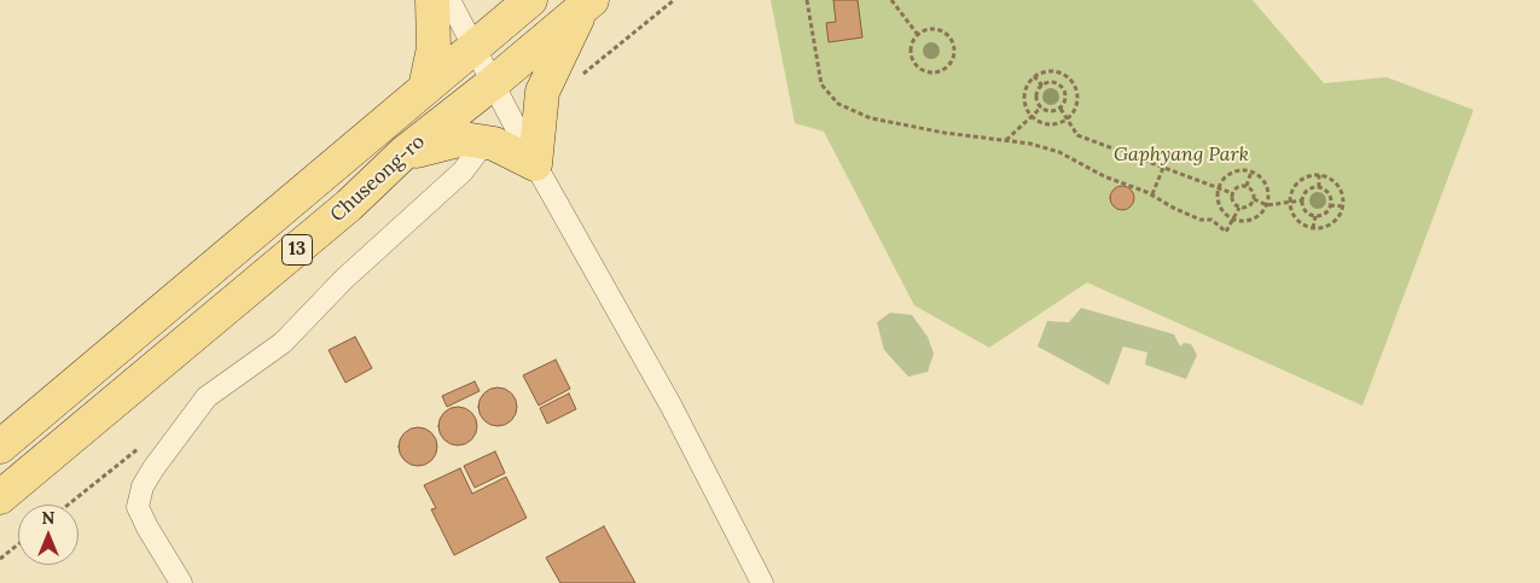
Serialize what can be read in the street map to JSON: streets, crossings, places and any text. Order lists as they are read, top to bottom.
{
  "streets": {
    "main road": ["Chuseong-ro", "13"]
  },
  "parks": ["Gaphyang Park"],
  "north": "top"
}
